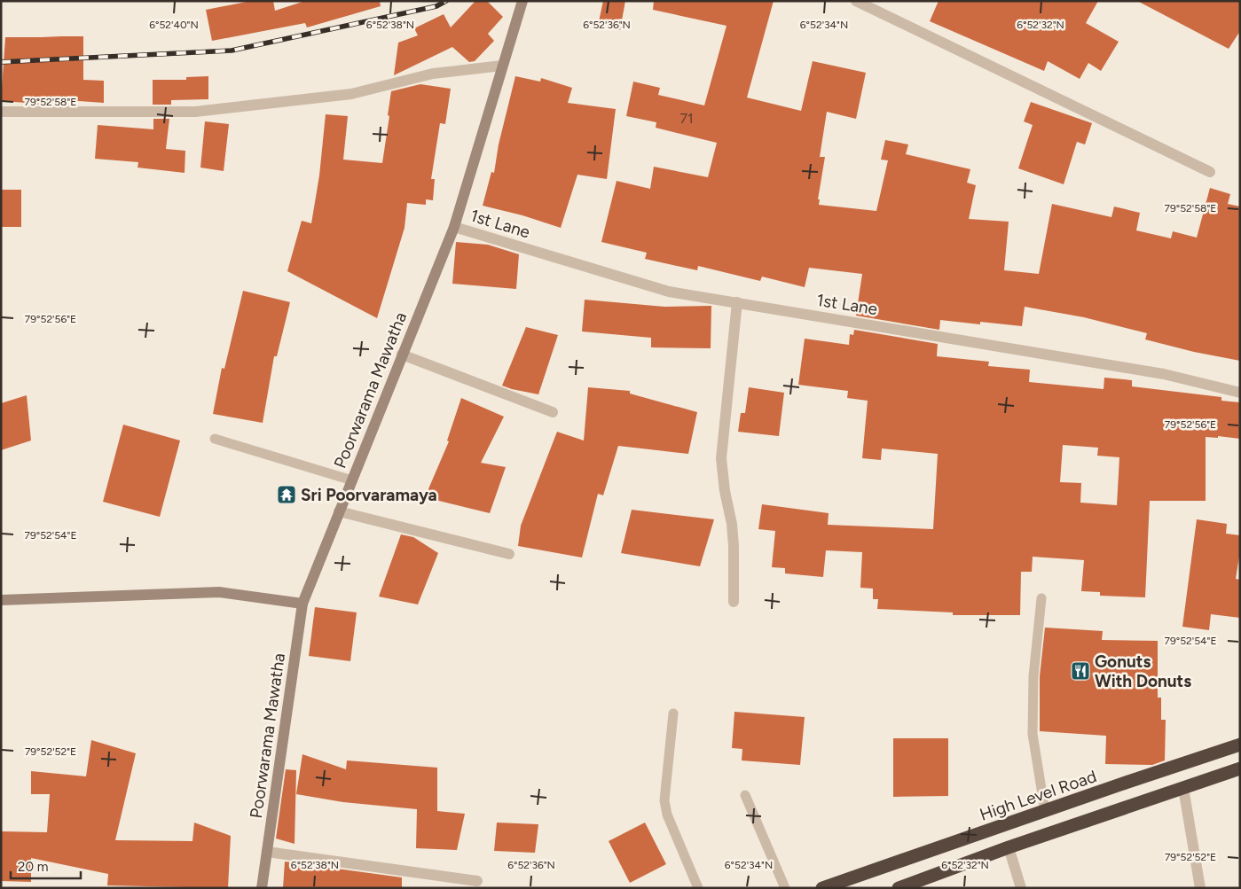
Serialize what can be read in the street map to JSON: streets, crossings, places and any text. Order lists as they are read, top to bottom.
{
  "streets": {
    "highway": ["High Level Road"],
    "main road": ["Poorwarama Mawatha"],
    "street": ["1st Lane"]
  },
  "crossings": [
    ["1st Lane", "Poorwarama Mawatha"]
  ],
  "places": {
    "temple": ["Sri Poorvaramaya"],
    "restaurant": ["Gonuts With Donuts"]
  },
  "house_numbers": ["71"],
  "scale_bar": "20 m",
  "coordinates": [
    "6°52'40\"N",
    "6°52'38\"N",
    "6°52'36\"N",
    "6°52'34\"N",
    "6°52'32\"N",
    "79°52'58\"E",
    "79°52'56\"E",
    "79°52'54\"E",
    "79°52'52\"E"
  ]
}
